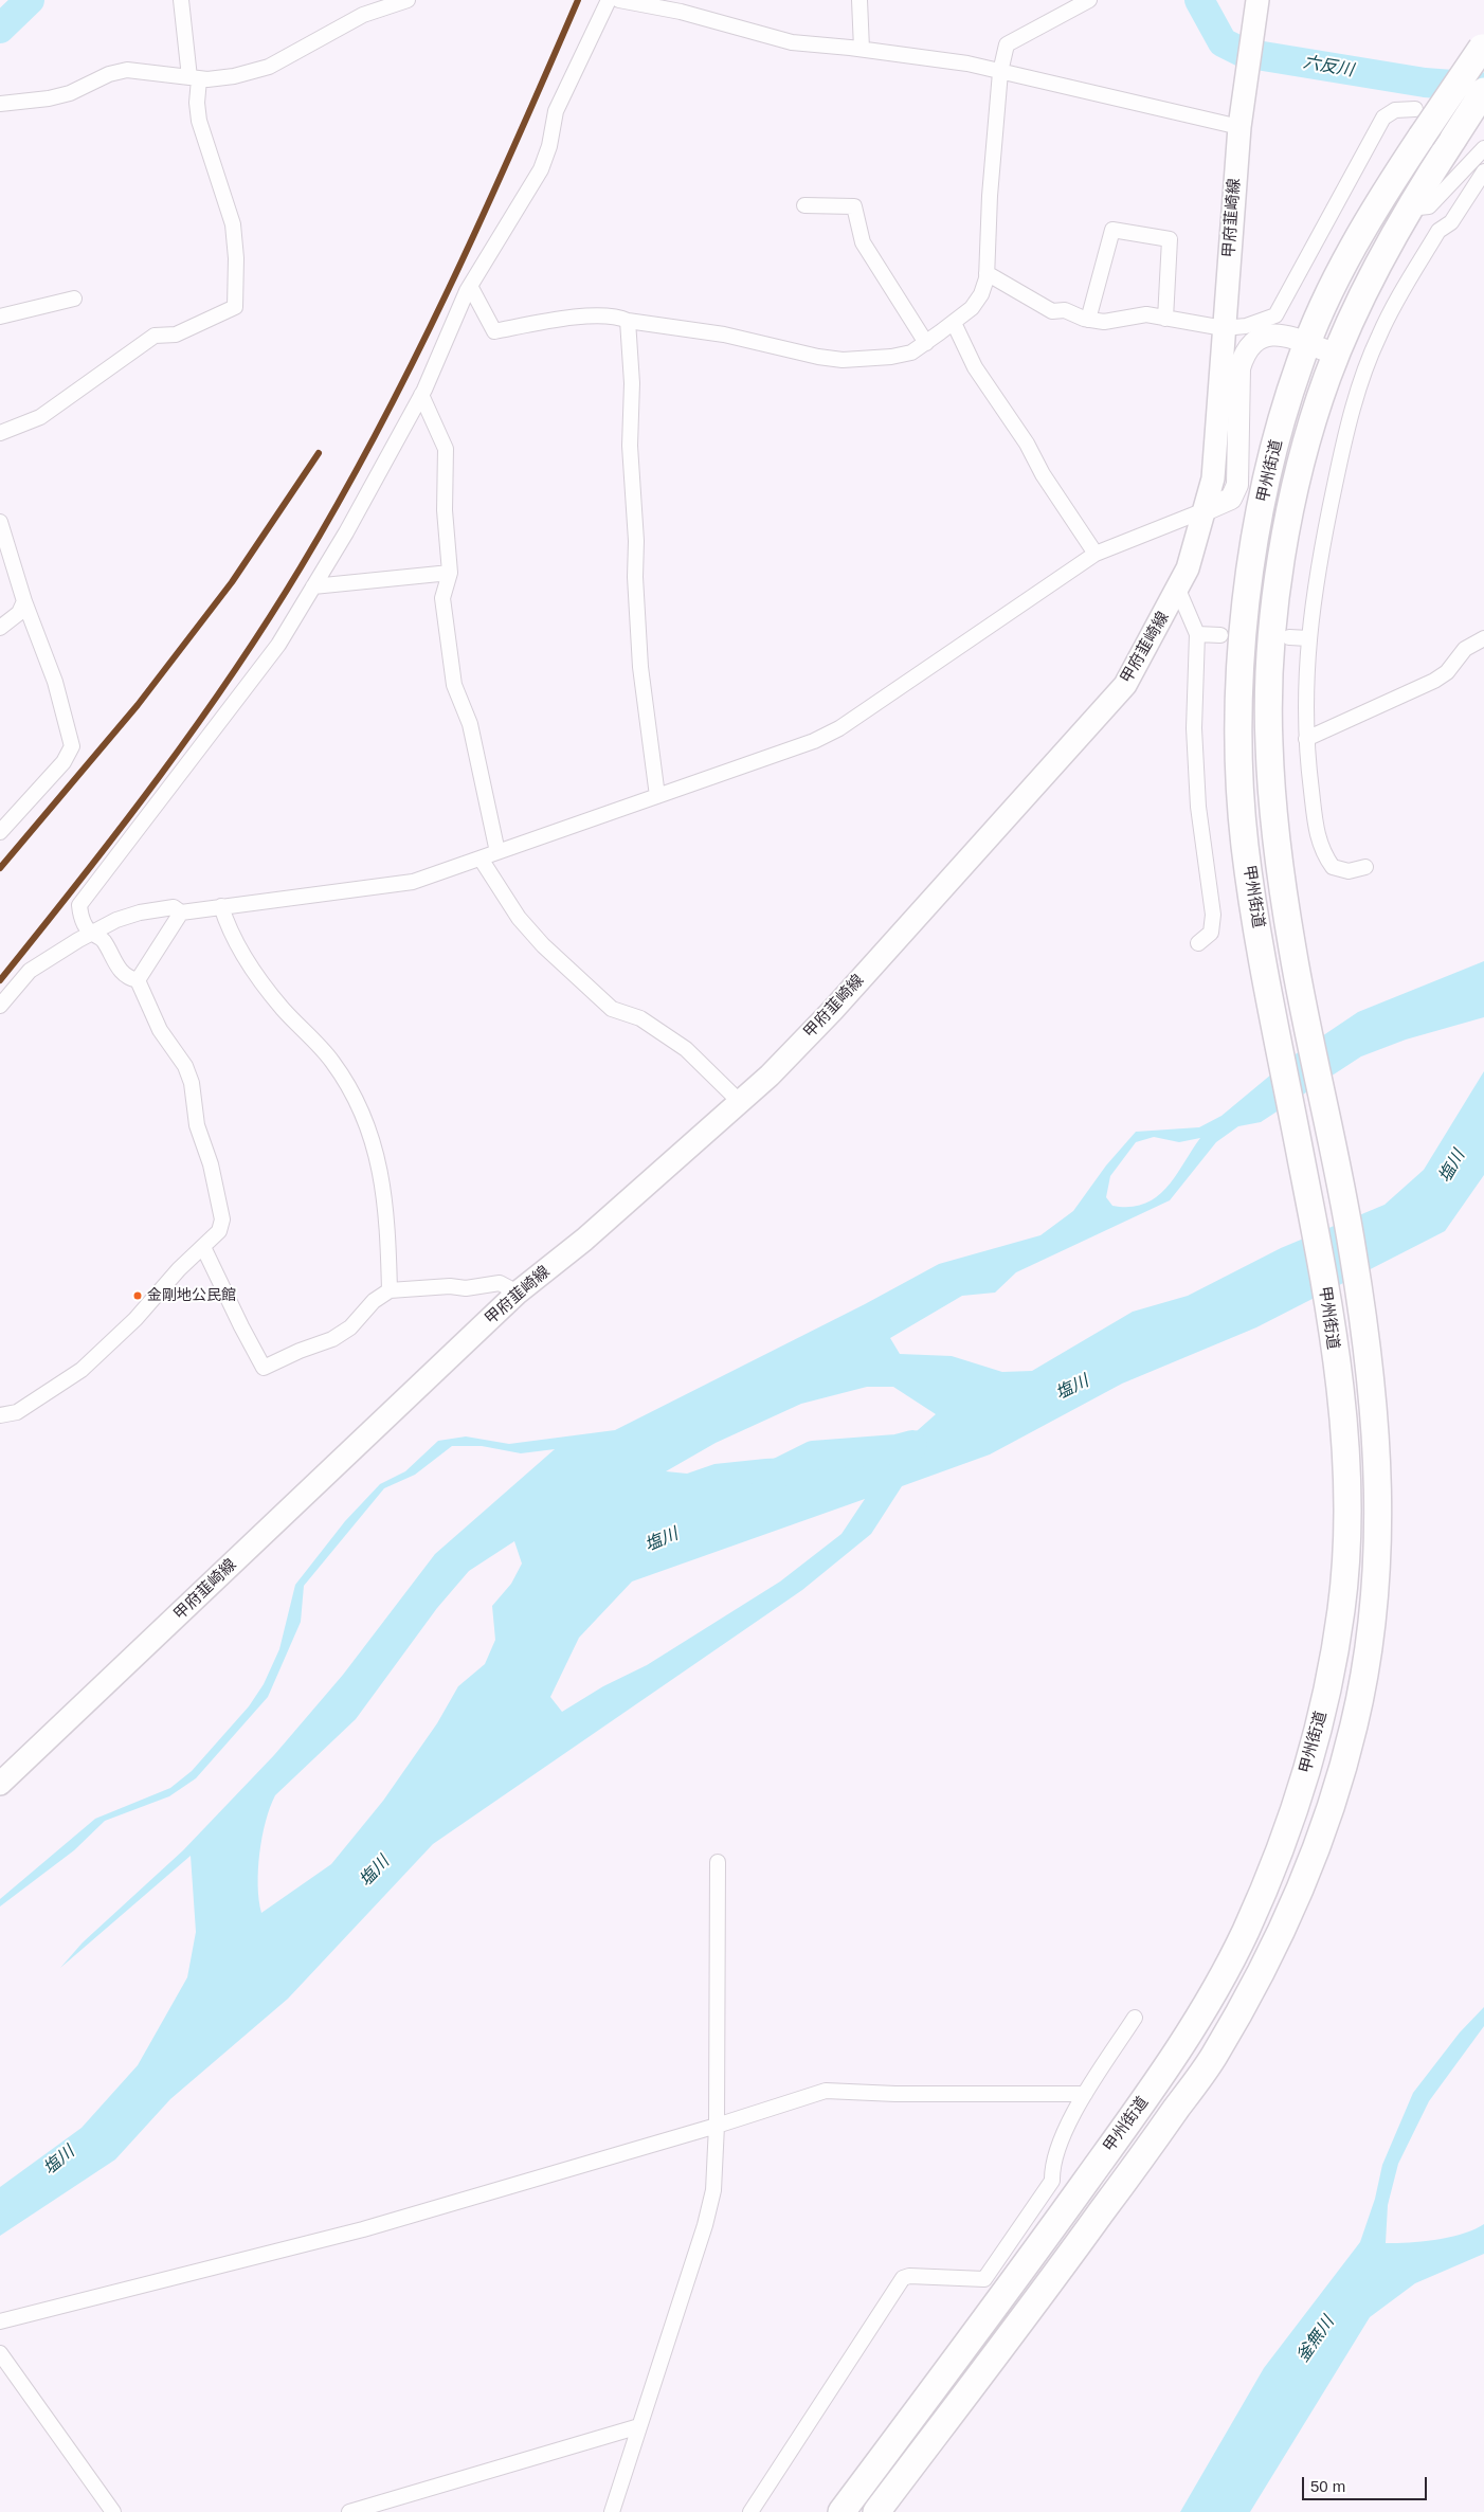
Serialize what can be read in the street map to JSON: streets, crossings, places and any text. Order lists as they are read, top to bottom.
{
  "streets": {
    "highway": ["甲州街道"],
    "main road": ["甲府韮崎線"]
  },
  "water": ["六反川", "塩川", "釜無川"],
  "places": ["金剛地公民館"],
  "scale_bar": "50 m"
}
